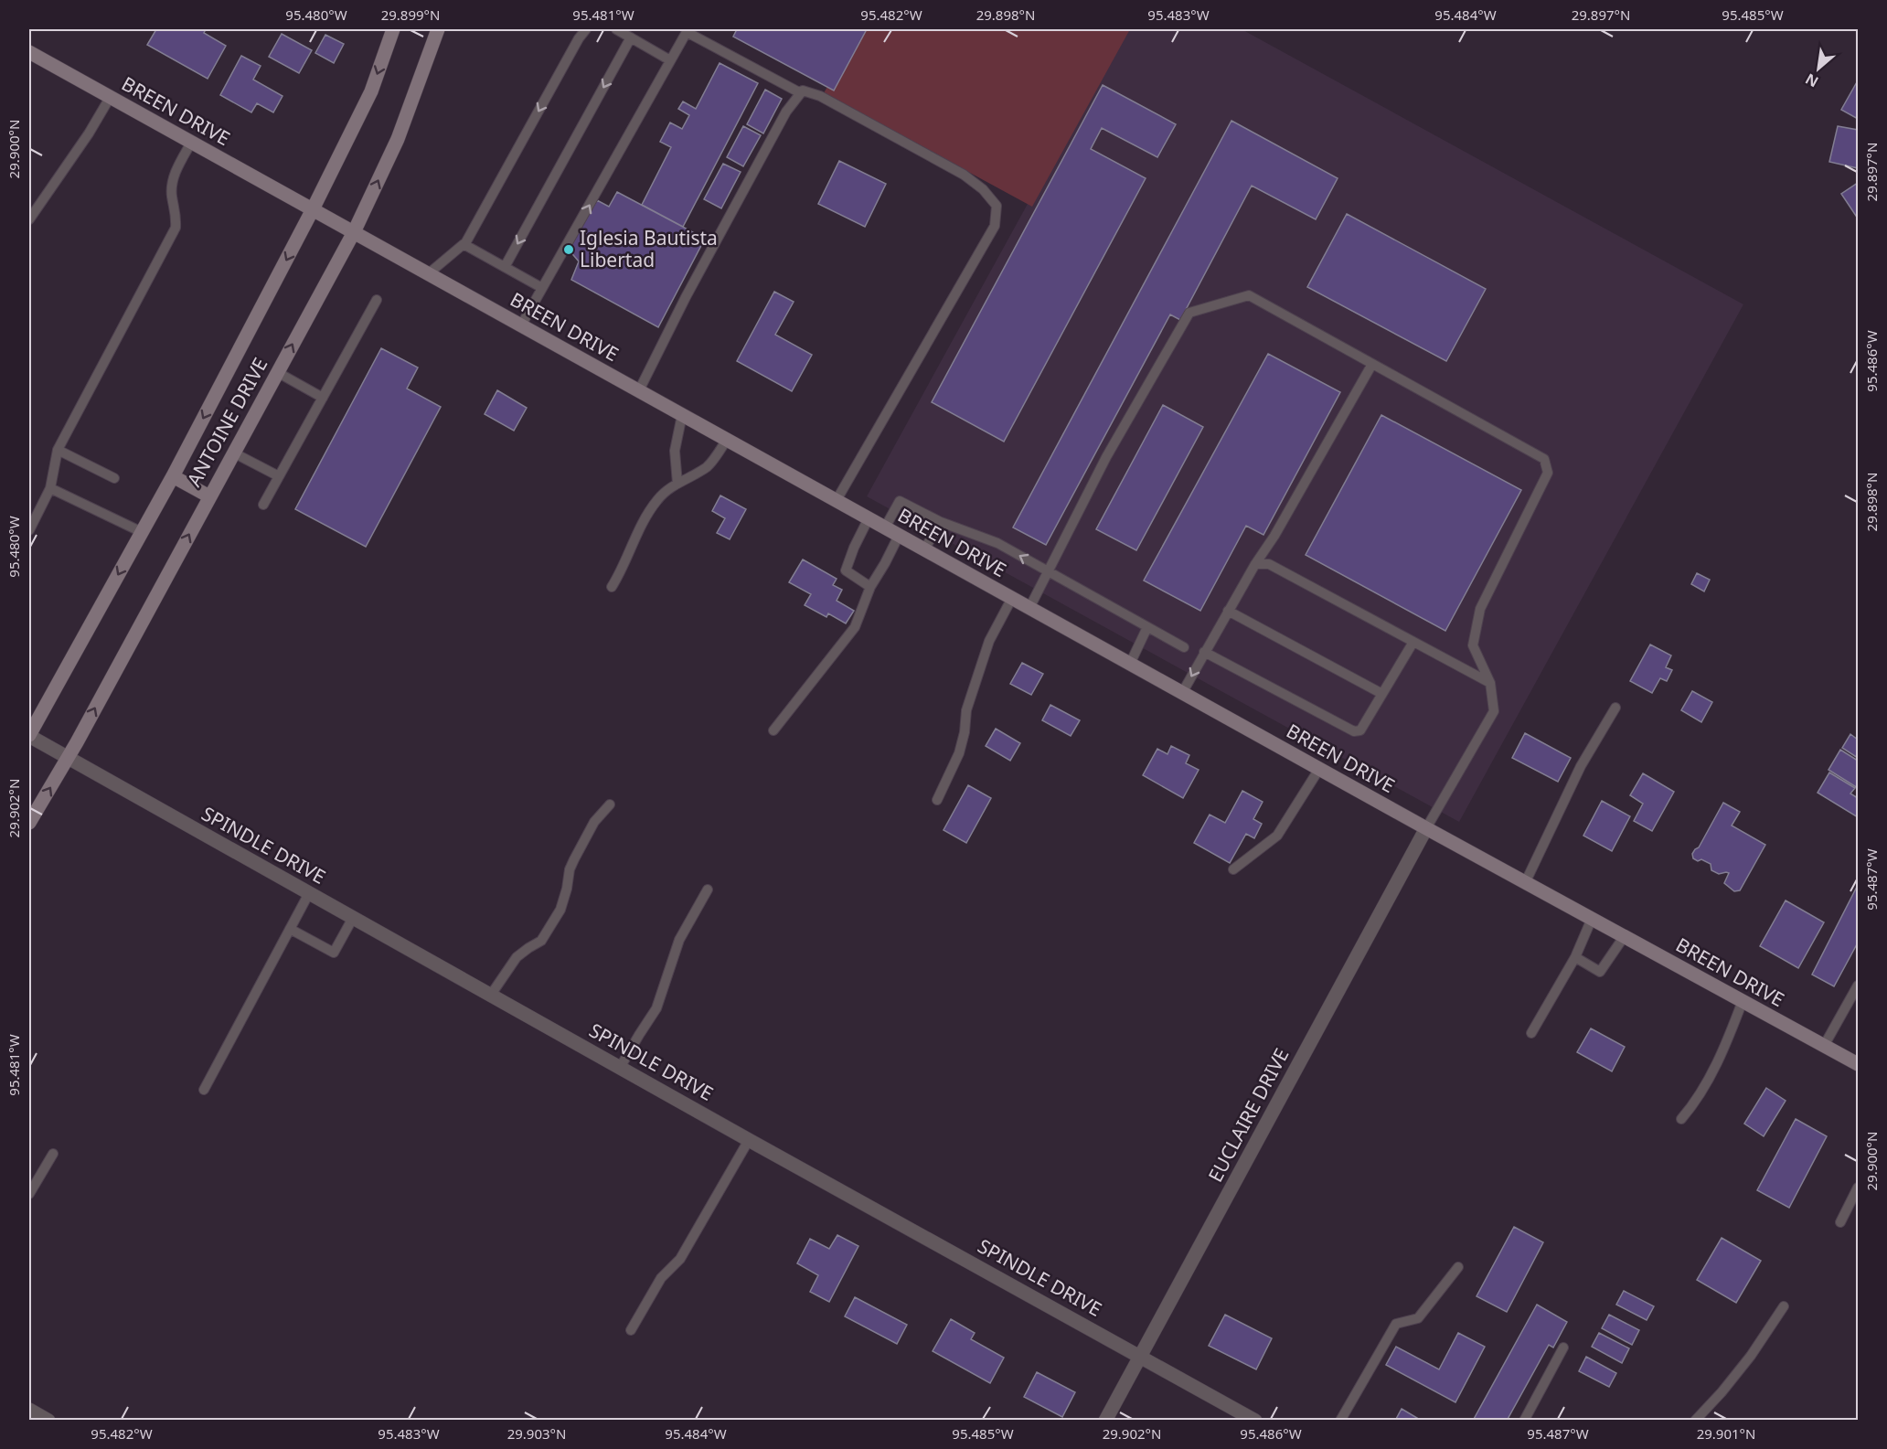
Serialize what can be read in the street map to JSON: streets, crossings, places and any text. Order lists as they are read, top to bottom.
{
  "streets": {
    "street": [
      "BREEN DRIVE",
      "ANTOINE DRIVE",
      "SPINDLE DRIVE",
      "EUCLAIRE DRIVE"
    ]
  },
  "crossings": [
    ["BREEN DRIVE", "ANTOINE DRIVE"],
    ["BREEN DRIVE", "EUCLAIRE DRIVE"],
    ["ANTOINE DRIVE", "SPINDLE DRIVE"],
    ["SPINDLE DRIVE", "EUCLAIRE DRIVE"]
  ],
  "places": ["Iglesia Bautista Libertad"],
  "north": "bottom left",
  "coordinates": [
    "95.480°W",
    "29.899°N",
    "95.481°W",
    "95.482°W",
    "29.898°N",
    "95.483°W",
    "95.484°W",
    "29.897°N",
    "95.485°W",
    "29.900°N",
    "95.486°W",
    "29.902°N",
    "95.487°W",
    "29.903°N",
    "29.901°N"
  ]
}
